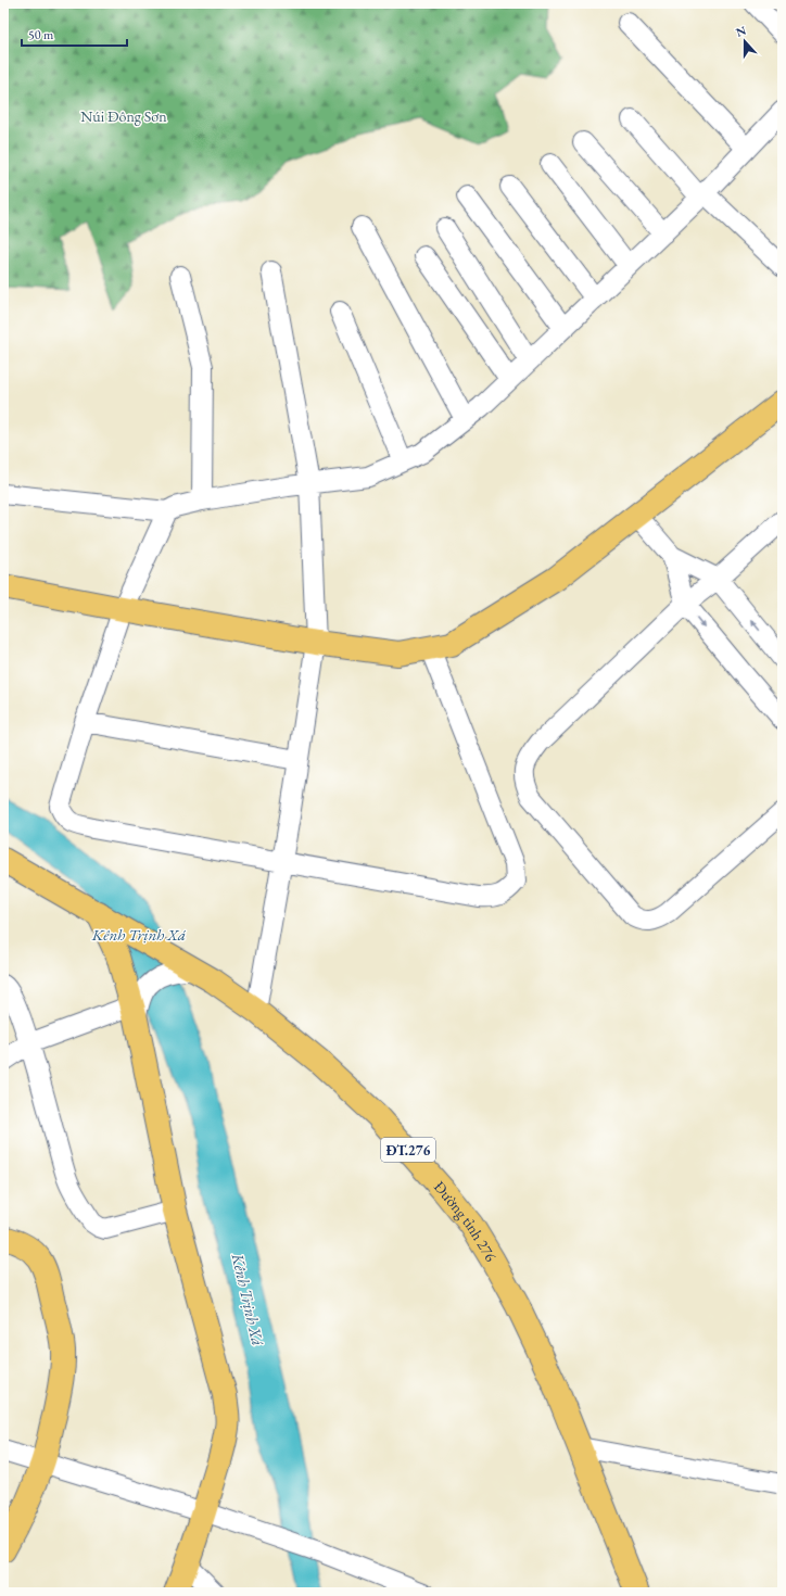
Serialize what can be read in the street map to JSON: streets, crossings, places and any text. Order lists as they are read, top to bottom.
{
  "streets": {
    "main road": ["ĐT.276", "Đường tỉnh 276"]
  },
  "water": ["Kênh Trịnh Xá"],
  "parks": ["Núi Đông Sơn"],
  "scale_bar": "50 m",
  "north": "top"
}
